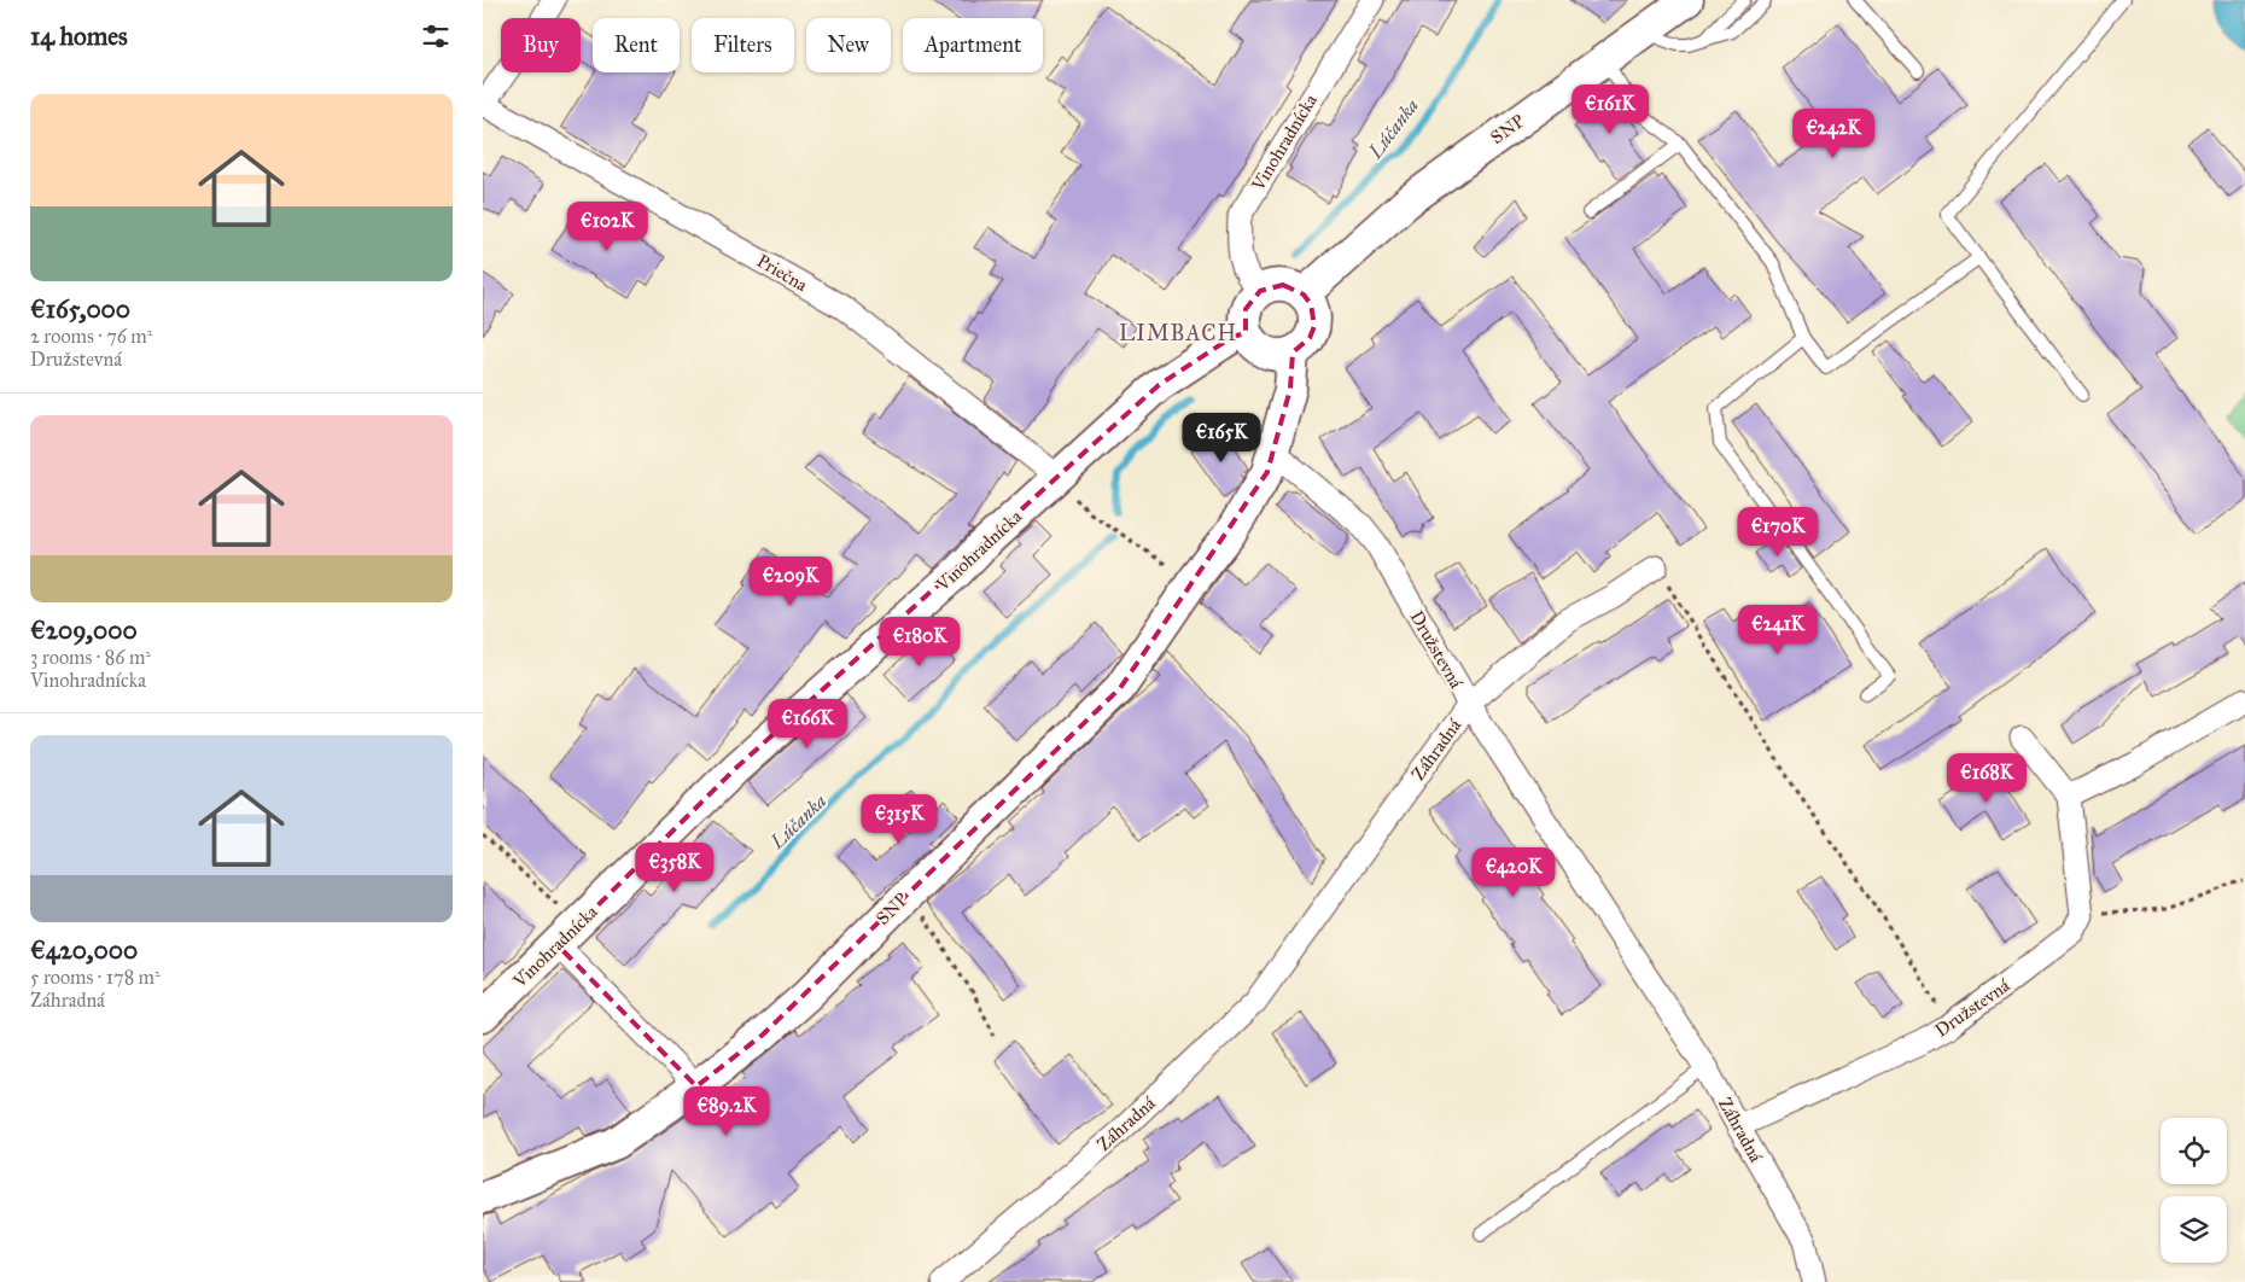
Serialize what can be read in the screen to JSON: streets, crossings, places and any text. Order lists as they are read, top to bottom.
{
  "streets": {
    "street": [
      "SNP",
      "Vinohradnícka",
      "Priečna",
      "Družstevná",
      "Záhradná"
    ]
  },
  "crossings": [
    ["SNP", "Vinohradnícka"],
    ["SNP", "Družstevná"],
    ["Vinohradnícka", "Priečna"],
    ["Družstevná", "Záhradná"]
  ],
  "districts": ["LIMBACH"],
  "water": ["Lúčanka"],
  "page": {
    "heading": "14 homes",
    "chip": [
      "Buy",
      "Rent",
      "Filters",
      "New",
      "Apartment"
    ],
    "list": [
      {
        "name": "€165,000",
        "note": "2 rooms · 76 m² · Družstevná"
      },
      {
        "name": "€209,000",
        "note": "3 rooms · 86 m² · Vinohradnícka"
      },
      {
        "name": "€420,000",
        "note": "5 rooms · 178 m² · Záhradná"
      }
    ],
    "price": [
      "€161K",
      "€242K",
      "€102K",
      "€165K",
      "€170K",
      "€209K",
      "€241K",
      "€180K",
      "€166K",
      "€168K",
      "€315K",
      "€358K",
      "€420K",
      "€89.2K"
    ]
  }
}
